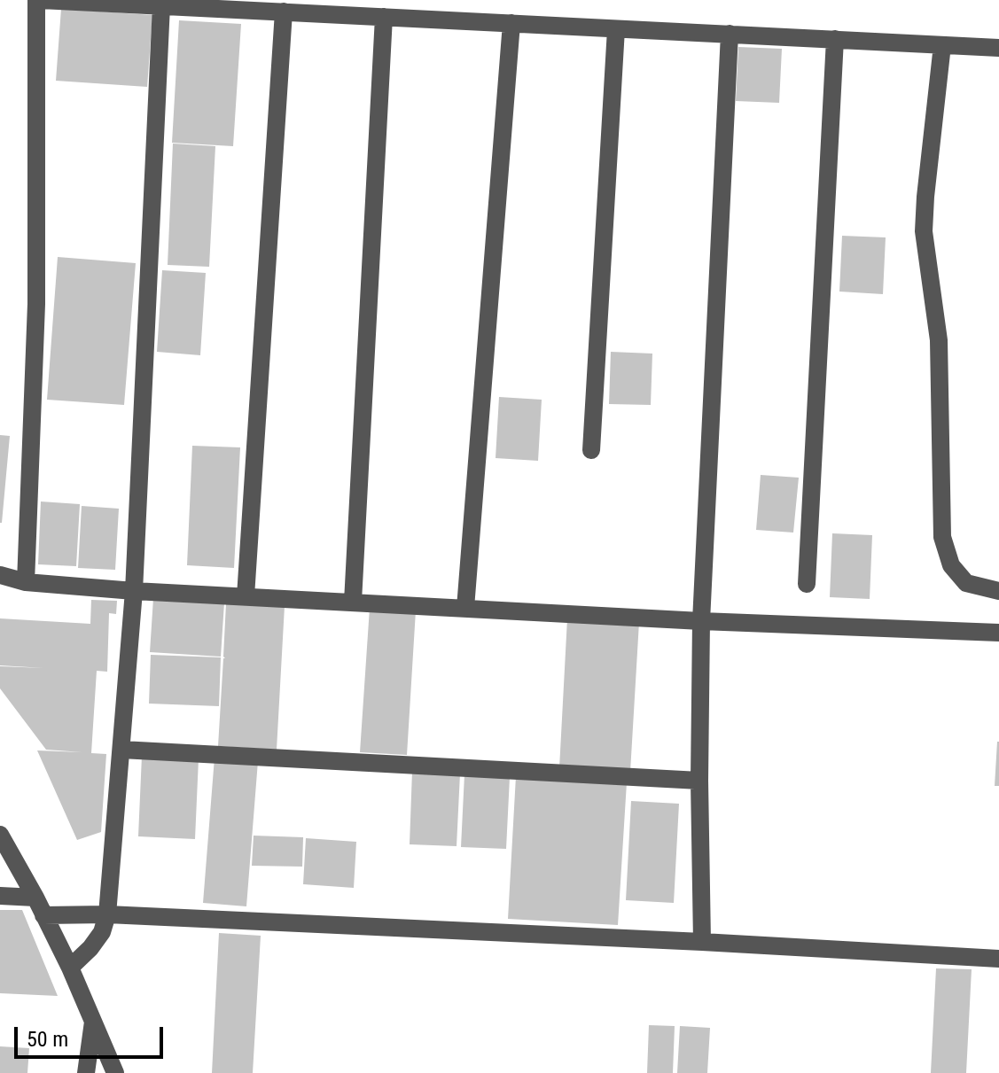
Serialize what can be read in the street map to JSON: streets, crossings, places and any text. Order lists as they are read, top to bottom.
{
  "scale_bar": "50 m"
}
